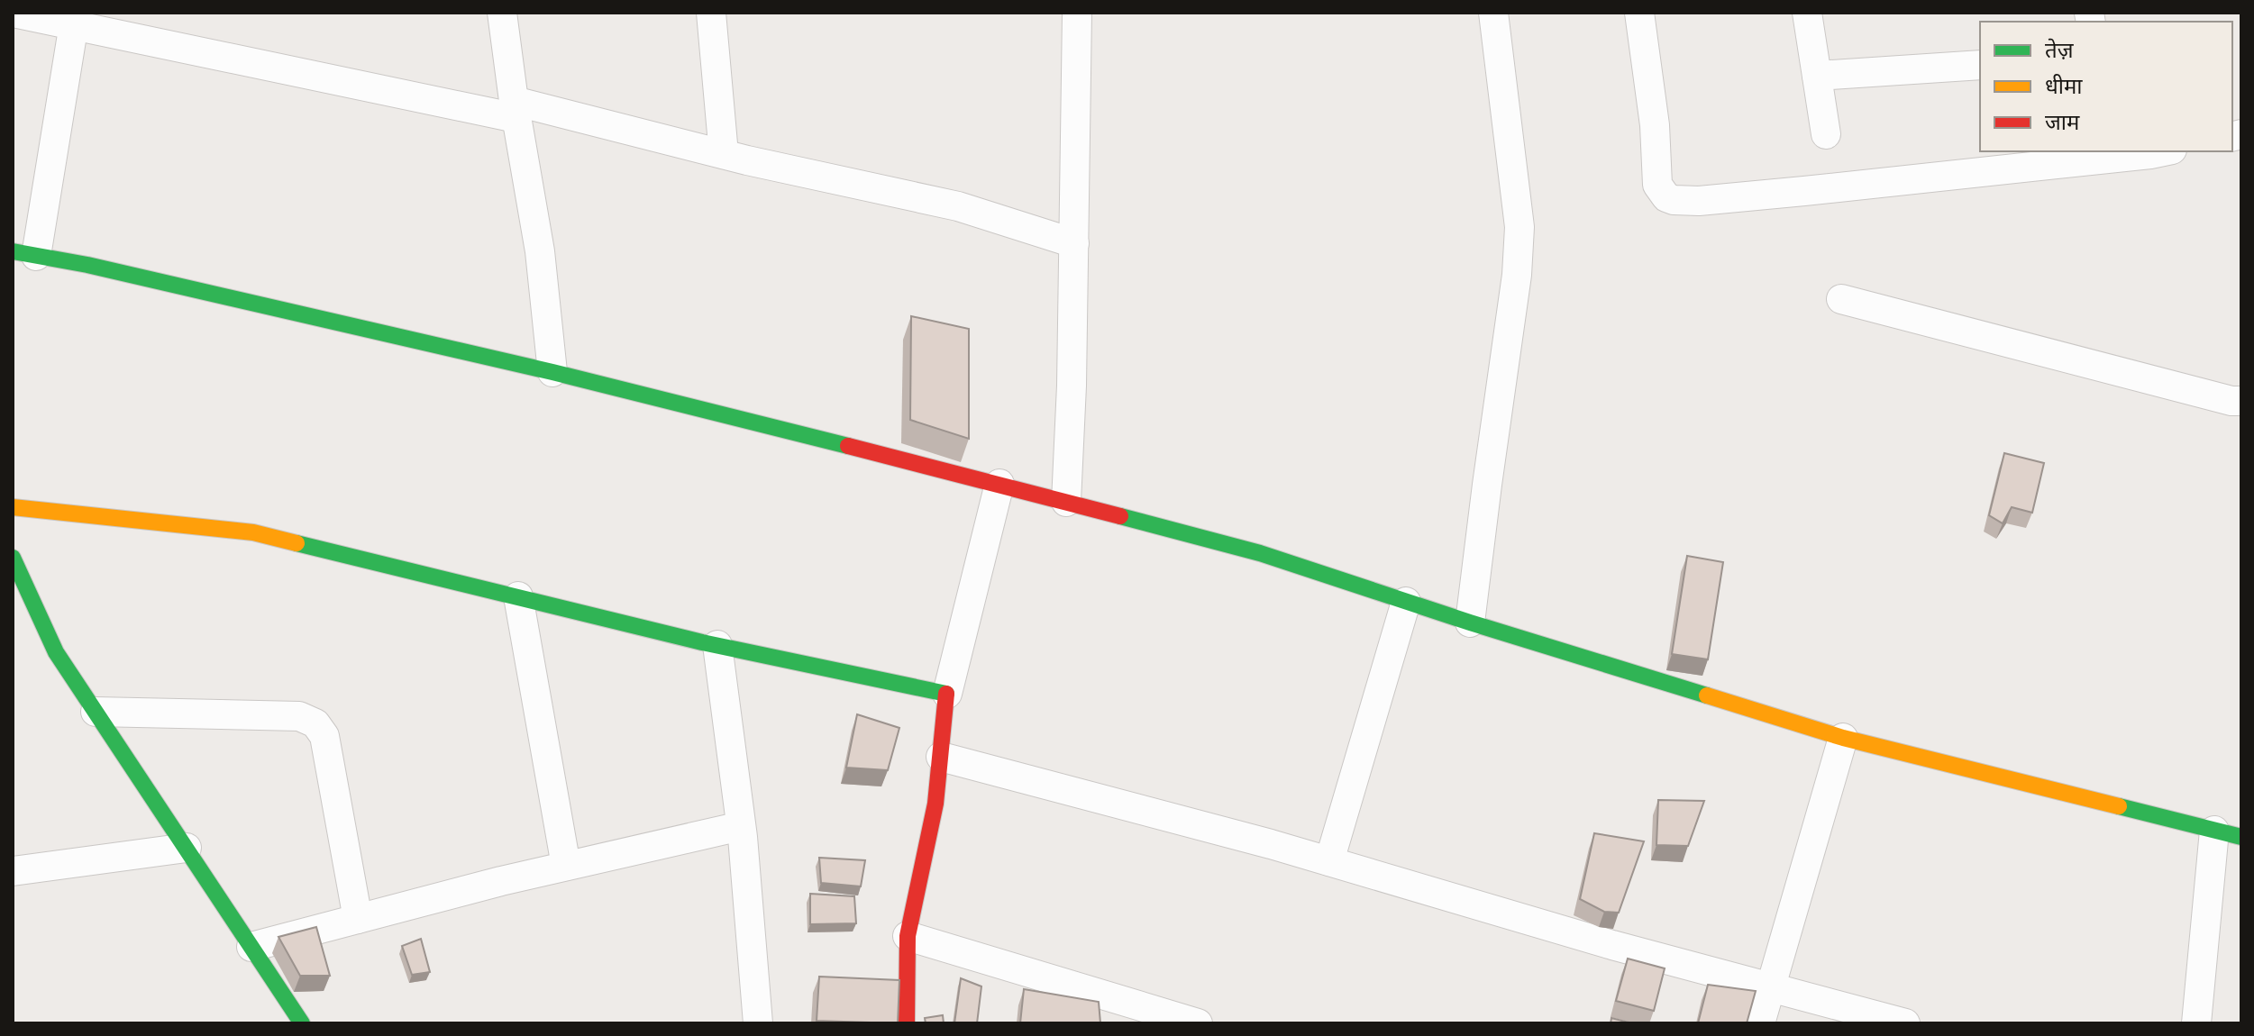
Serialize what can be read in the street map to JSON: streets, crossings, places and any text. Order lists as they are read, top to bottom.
{
  "legend": ["तेज़", "धीमा", "जाम"]
}
